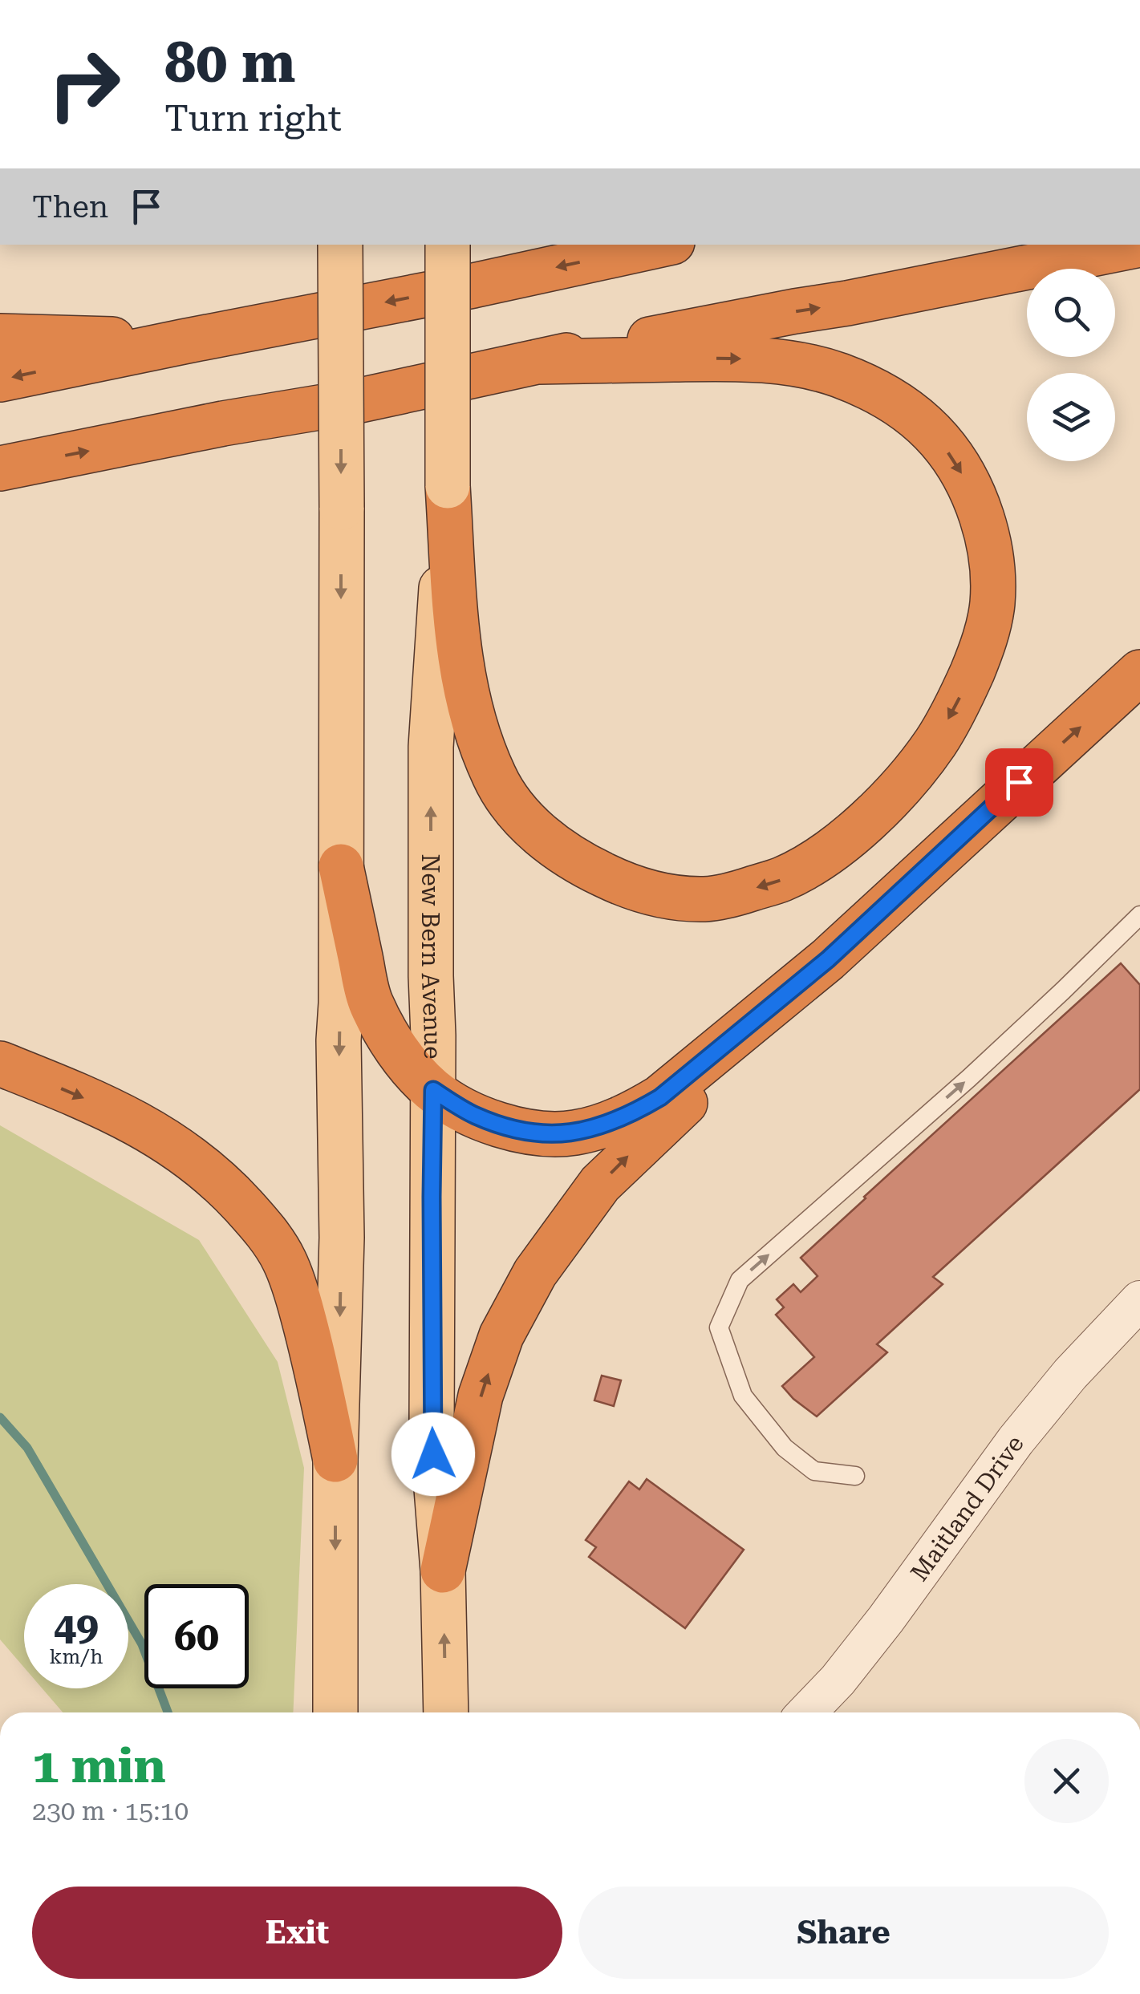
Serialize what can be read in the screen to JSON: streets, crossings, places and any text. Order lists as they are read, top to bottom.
{
  "streets": {
    "main road": ["New Bern Avenue"],
    "street": ["Maitland Drive"]
  },
  "page": {
    "turn": ["80 m", "Turn right"],
    "then": "Then",
    "speed": "49 km/h",
    "limit": "60",
    "heading": ["1 min", "230 m · 15:10"],
    "buttons": ["Exit", "Share"]
  }
}
